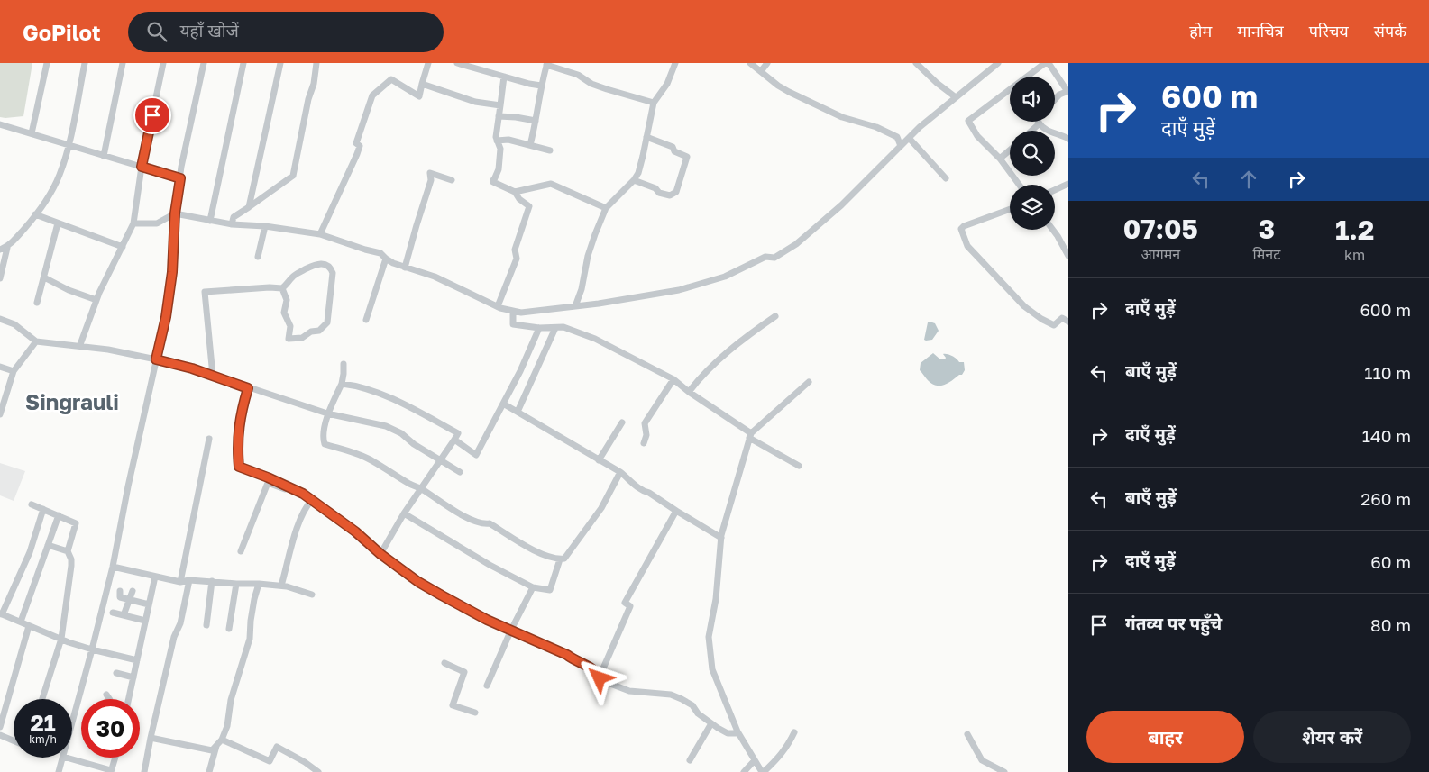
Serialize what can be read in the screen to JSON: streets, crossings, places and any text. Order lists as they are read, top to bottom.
{
  "districts": ["Singrauli"],
  "page": {
    "header": "GoPilot",
    "search": "यहाँ खोजें",
    "nav": [
      "होम",
      "मानचित्र",
      "परिचय",
      "संपर्क"
    ],
    "turn": ["600 m", "दाएँ मुड़ें"],
    "eta": [
      "07:05",
      "आगमन",
      "3",
      "मिनट",
      "1.2",
      "km"
    ],
    "list": [
      {
        "name": "दाएँ मुड़ें",
        "value": "600 m"
      },
      {
        "name": "बाएँ मुड़ें",
        "value": "110 m"
      },
      {
        "name": "दाएँ मुड़ें",
        "value": "140 m"
      },
      {
        "name": "बाएँ मुड़ें",
        "value": "260 m"
      },
      {
        "name": "दाएँ मुड़ें",
        "value": "60 m"
      },
      {
        "name": "गंतव्य पर पहुँचे",
        "value": "80 m"
      }
    ],
    "speed": "21 km/h",
    "limit": "30",
    "buttons": ["बाहर", "शेयर करें"]
  }
}
